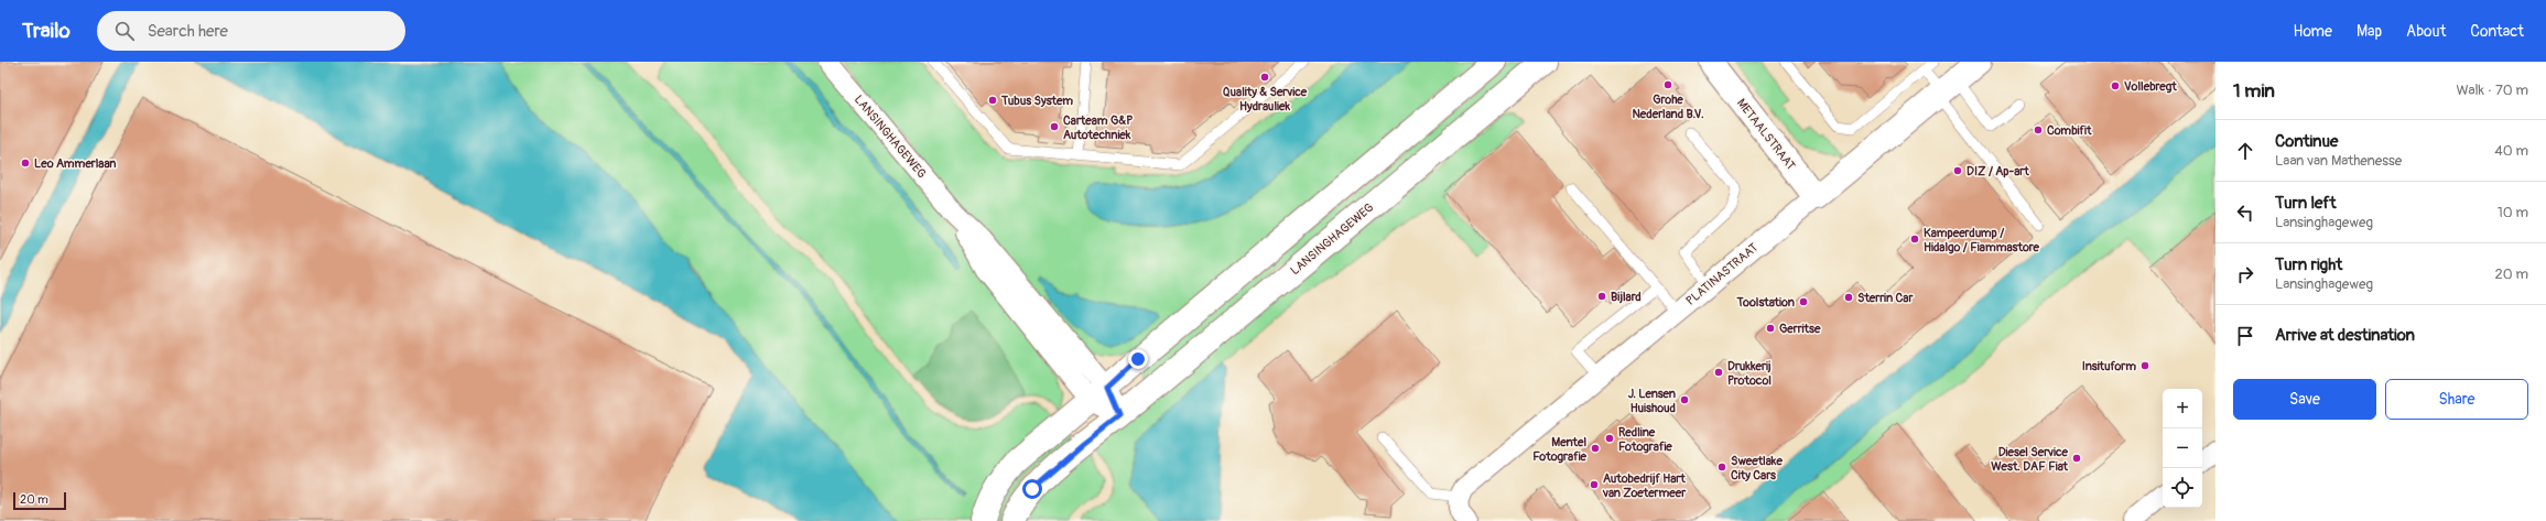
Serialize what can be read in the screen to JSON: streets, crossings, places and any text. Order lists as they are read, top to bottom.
{
  "streets": {
    "street": ["METAALSTRAAT", "LANSINGHAGEWEG", "PLATINASTRAAT"]
  },
  "crossings": [
    ["METAALSTRAAT", "PLATINASTRAAT"]
  ],
  "places": [
    "Quality & Service Hydrauliek",
    "Grohe Nederland B.V.",
    "Vollebregt",
    "Tubus System",
    "Carteam G&P Autotechniek",
    "Combifit",
    "Leo Ammerlaan",
    "DIZ / Ap-art",
    "Kampeerdump / Hidalgo / Fiammastore",
    "Bijlard",
    "Sterrin Car",
    "Toolstation",
    "Gerritse",
    "Insituform",
    "Drukkerij Protocol",
    "J. Lensen Huishoud",
    "Redline Fotografie",
    "Mentel Fotografie",
    "Diesel Service West. DAF Fiat",
    "Sweetlake City Cars",
    "Autobedrijf Hart van Zoetermeer"
  ],
  "scale_bar": "20 m",
  "page": {
    "header": "Trailo",
    "search": "Search here",
    "nav": [
      "Home",
      "Map",
      "About",
      "Contact"
    ],
    "heading": ["1 min", "Walk · 70 m"],
    "list": [
      ["Continue", "Laan van Mathenesse", "40 m"],
      ["Turn left", "Lansinghageweg", "10 m"],
      ["Turn right", "Lansinghageweg", "20 m"],
      "Arrive at destination"
    ],
    "buttons": ["Save", "Share"],
    "map_buttons": ["+", "−"],
    "scale": "20 m"
  }
}
